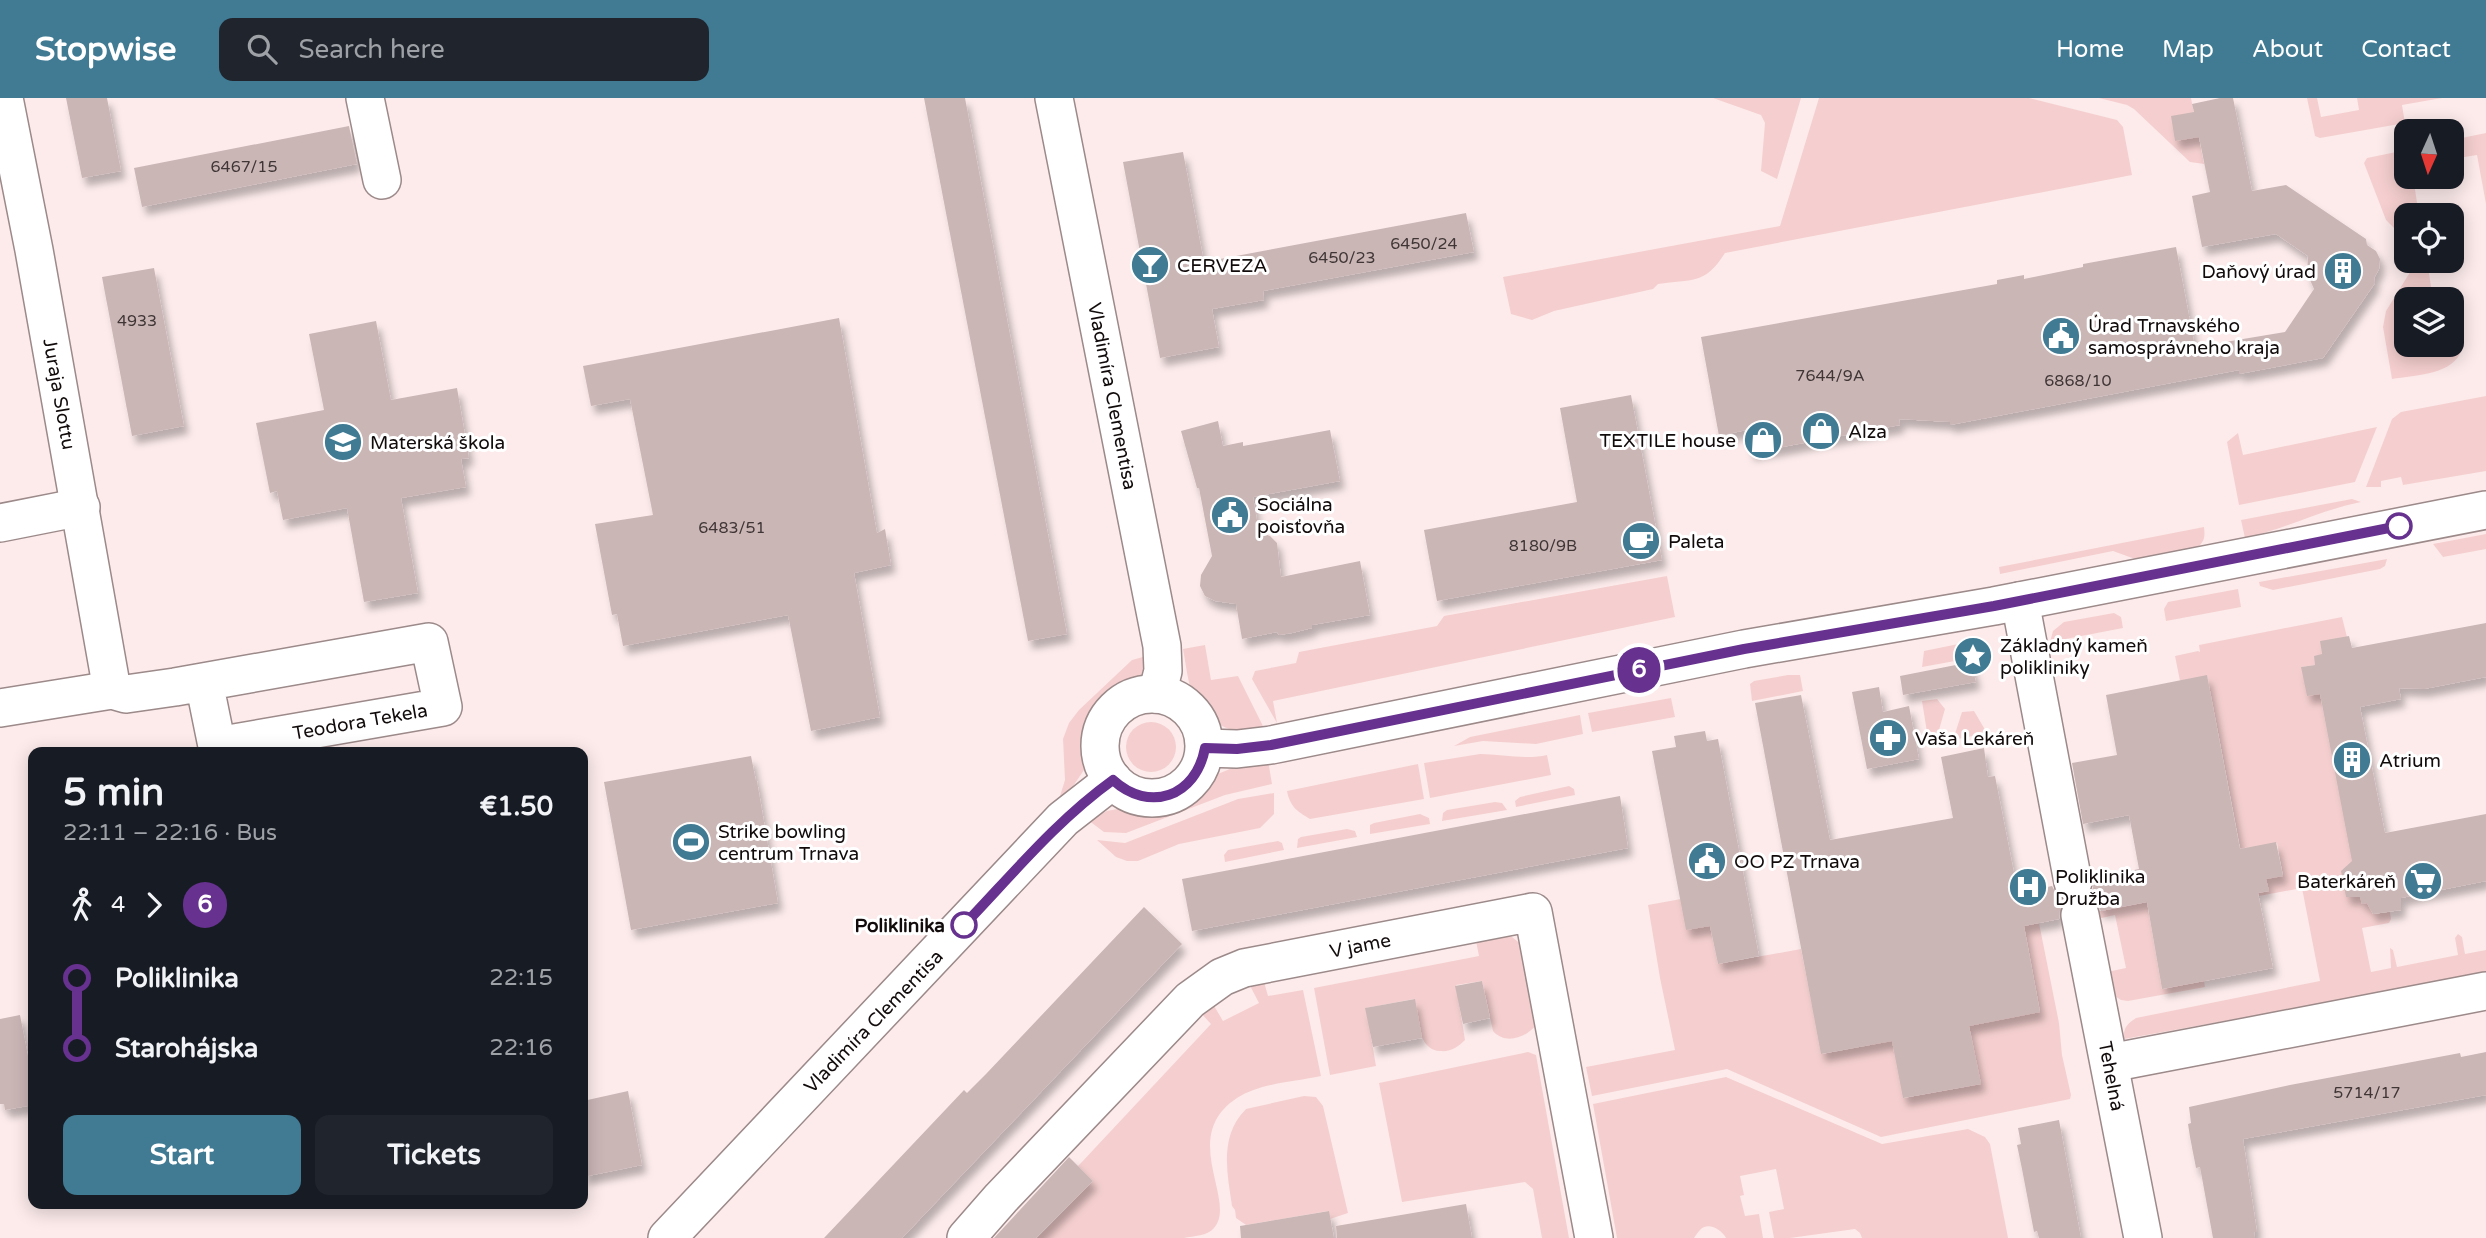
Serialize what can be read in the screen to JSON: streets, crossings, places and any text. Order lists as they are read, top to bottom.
{
  "streets": {
    "street": [
      "Juraja Slottu",
      "Vladimíra Clementisa",
      "Teodora Tekela",
      "V jame",
      "Tehelná"
    ]
  },
  "crossings": [
    ["Juraja Slottu", "Teodora Tekela"]
  ],
  "places": {
    "bar": ["CERVEZA"],
    "building": ["Daňový úrad", "Atrium"],
    "public building": ["Úrad Trnavského samosprávneho kraja", "Sociálna poisťovňa", "OO PZ Trnava"],
    "shop": ["Alza", "TEXTILE house"],
    "school or university": ["Materská škola"],
    "cafe": ["Paleta"],
    "place": ["Základný kameň polikliniky"],
    "pharmacy": ["Vaša Lekáreň"],
    "sports": ["Strike bowling centrum Trnava"],
    "supermarket": ["Baterkáreň"],
    "hospital": ["Poliklinika Družba"],
    "other": ["Poliklinika"]
  },
  "lines": ["bus line 6"],
  "house_numbers": [
    "6467/15",
    "6450/24",
    "6450/23",
    "4933",
    "7644/9A",
    "6868/10",
    "6483/51",
    "8180/9B",
    "5714/17"
  ],
  "north": "bottom",
  "page": {
    "header": "Stopwise",
    "search": "Search here",
    "nav": [
      "Home",
      "Map",
      "About",
      "Contact"
    ],
    "on_map": "6",
    "heading": ["5 min", "22:11 – 22:16 · Bus", "€1.50"],
    "legs": ["4", "6"],
    "list": [
      {
        "name": "Poliklinika",
        "value": "22:15"
      },
      {
        "name": "Starohájska",
        "value": "22:16"
      }
    ],
    "buttons": ["Start", "Tickets"]
  }
}
